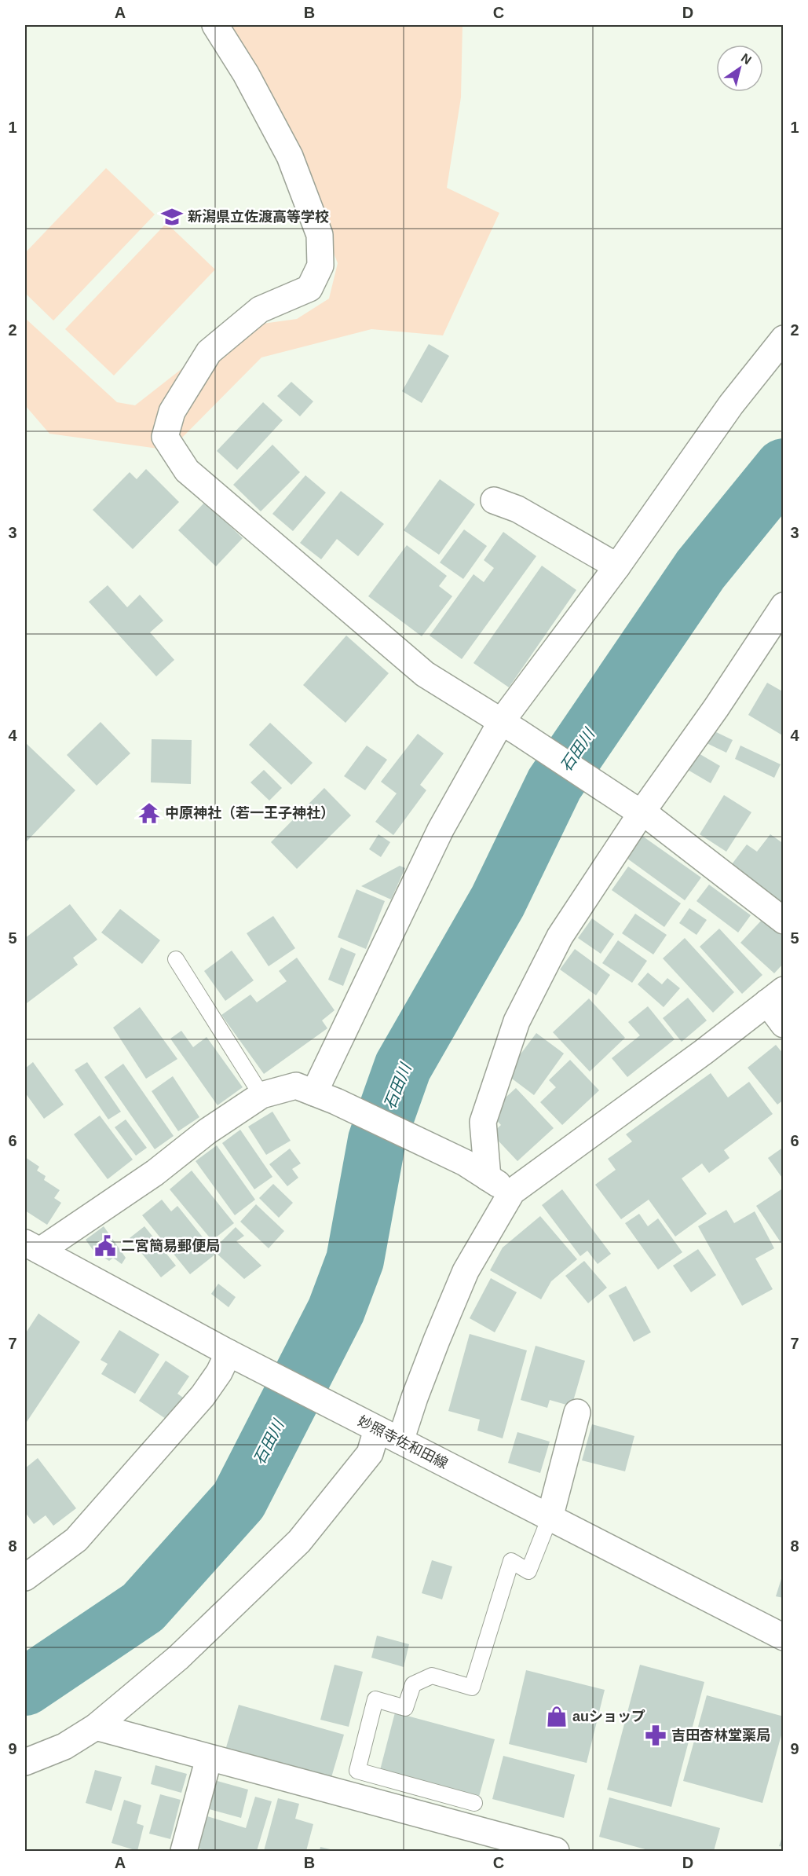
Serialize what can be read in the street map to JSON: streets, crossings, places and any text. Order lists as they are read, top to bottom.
{
  "streets": {
    "street": ["妙照寺佐和田線"]
  },
  "water": ["石田川"],
  "places": {
    "school or university": ["新潟県立佐渡高等学校"],
    "temple": ["中原神社（若一王子神社）"],
    "public building": ["二宮簡易郵便局"],
    "shop": ["auショップ"],
    "pharmacy": ["吉田杏林堂薬局"]
  },
  "north": "top right",
  "grid": {
    "columns": [
      "A",
      "B",
      "C",
      "D"
    ],
    "rows": [
      "1",
      "2",
      "3",
      "4",
      "5",
      "6",
      "7",
      "8",
      "9"
    ]
  }
}
